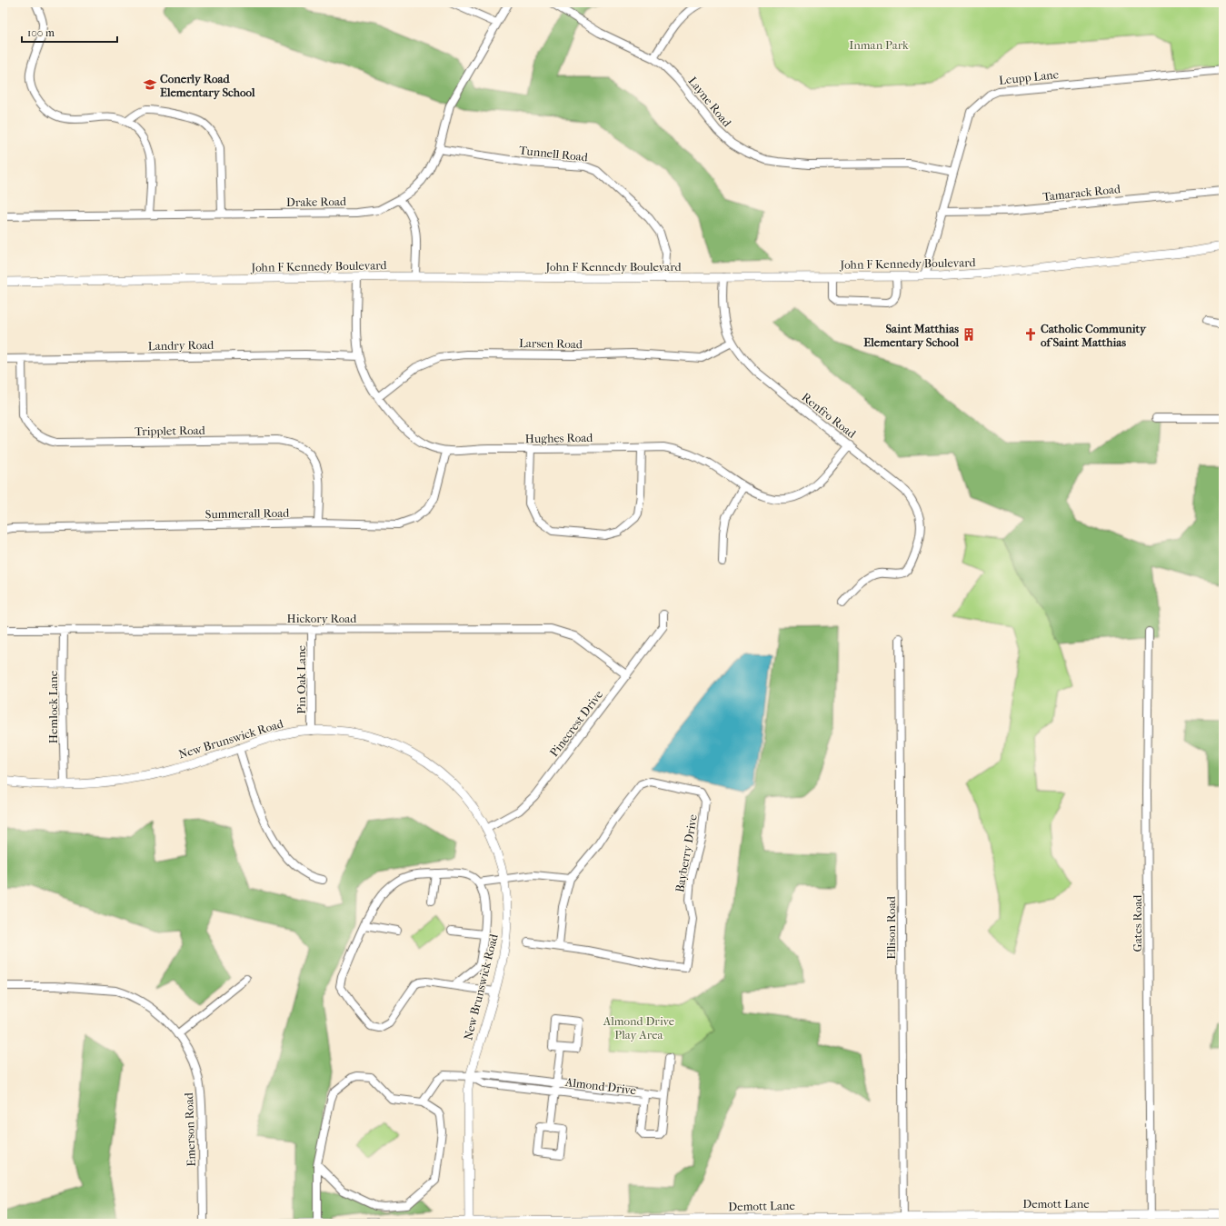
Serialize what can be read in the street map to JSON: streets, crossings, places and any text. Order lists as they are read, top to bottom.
{
  "streets": {
    "street": [
      "Leupp Lane",
      "Layne Road",
      "Tunnell Road",
      "Tamarack Road",
      "Drake Road",
      "John F Kennedy Boulevard",
      "Larsen Road",
      "Landry Road",
      "Renfro Road",
      "Tripplet Road",
      "Hughes Road",
      "Summerall Road",
      "Hickory Road",
      "Pin Oak Lane",
      "Hemlock Lane",
      "Pinecrest Drive",
      "New Brunswick Road",
      "Bayberry Drive",
      "Gates Road",
      "Ellison Road",
      "Almond Drive",
      "Emerson Road",
      "Demott Lane"
    ]
  },
  "crossings": [
    ["Leupp Lane", "Layne Road"],
    ["Leupp Lane", "Tamarack Road"],
    ["Leupp Lane", "John F Kennedy Boulevard"],
    ["Tunnell Road", "Drake Road"],
    ["Tunnell Road", "John F Kennedy Boulevard"],
    ["John F Kennedy Boulevard", "Renfro Road"],
    ["John F Kennedy Boulevard", "Hughes Road"],
    ["Larsen Road", "Renfro Road"],
    ["Larsen Road", "Hughes Road"],
    ["Landry Road", "Tripplet Road"],
    ["Landry Road", "Hughes Road"],
    ["Renfro Road", "Hughes Road"],
    ["Tripplet Road", "Summerall Road"],
    ["Hughes Road", "Summerall Road"],
    ["Hickory Road", "Pin Oak Lane"],
    ["Hickory Road", "Hemlock Lane"],
    ["Hickory Road", "Pinecrest Drive"],
    ["Pin Oak Lane", "New Brunswick Road"],
    ["Hemlock Lane", "New Brunswick Road"],
    ["Pinecrest Drive", "New Brunswick Road"],
    ["New Brunswick Road", "Almond Drive"],
    ["New Brunswick Road", "Demott Lane"],
    ["Gates Road", "Demott Lane"],
    ["Ellison Road", "Demott Lane"]
  ],
  "parks": ["Inman Park", "Almond Drive Play Area"],
  "places": {
    "school or university": ["Conerly Road Elementary School"],
    "building": ["Saint Matthias Elementary School"],
    "church": ["Catholic Community of Saint Matthias"]
  },
  "scale_bar": "100 m"
}
